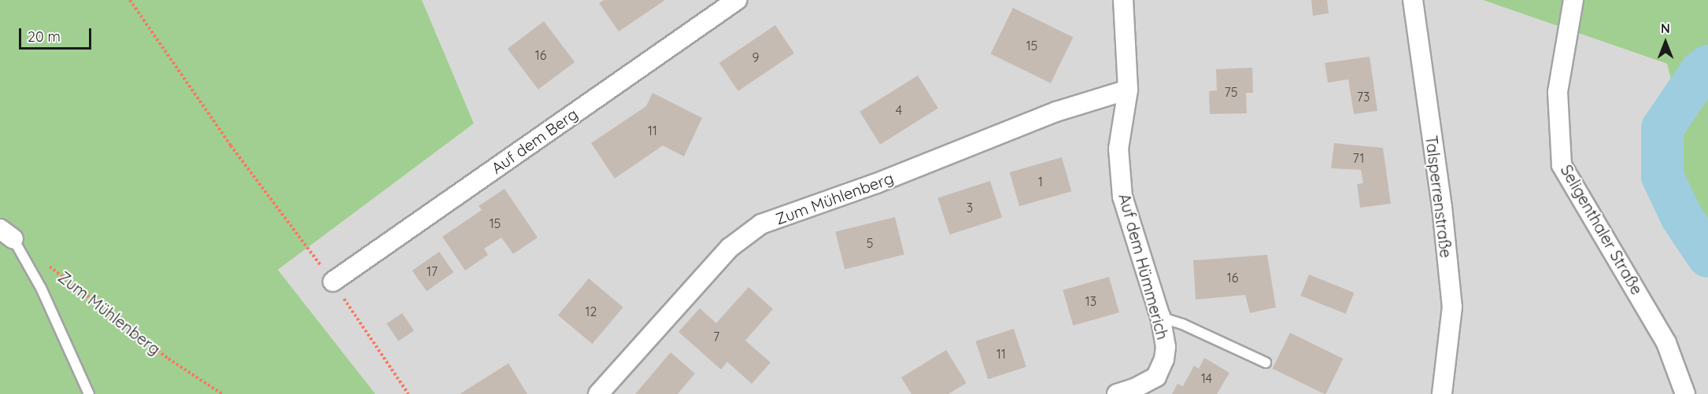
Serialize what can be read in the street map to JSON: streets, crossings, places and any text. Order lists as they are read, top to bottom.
{
  "streets": {
    "street": [
      "Auf dem Berg",
      "Talsperrenstraße",
      "Zum Mühlenberg",
      "Seligenthaler Straße",
      "Auf dem Hümmerich"
    ]
  },
  "crossings": [
    ["Zum Mühlenberg", "Auf dem Hümmerich"]
  ],
  "house_numbers": [
    "15",
    "16",
    "9",
    "75",
    "73",
    "4",
    "11",
    "71",
    "1",
    "3",
    "15",
    "5",
    "17",
    "16",
    "13",
    "12",
    "7",
    "11",
    "14"
  ],
  "scale_bar": "20 m",
  "north": "top"
}
